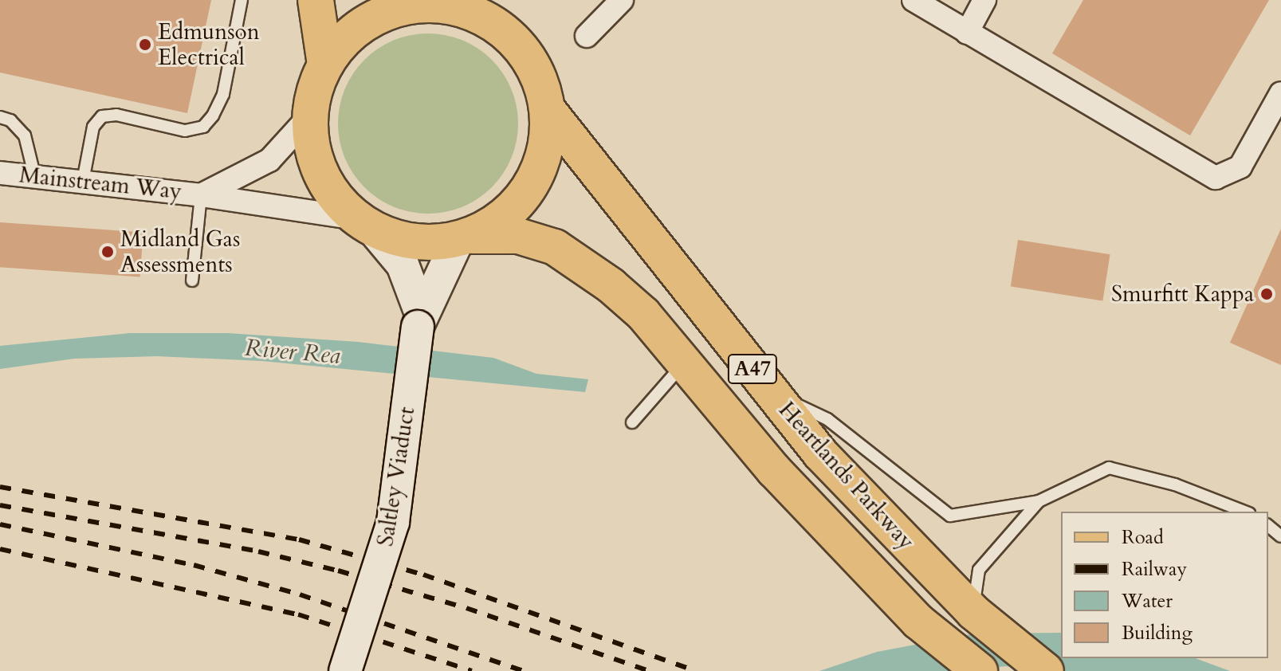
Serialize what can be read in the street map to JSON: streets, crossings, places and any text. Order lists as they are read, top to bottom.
{
  "streets": {
    "main road": ["A47", "Heartlands Parkway", "Saltley Viaduct"],
    "street": ["Mainstream Way"]
  },
  "crossings": [
    ["Mainstream Way", "Heartlands Parkway"],
    ["Mainstream Way", "Saltley Viaduct"],
    ["Heartlands Parkway", "Saltley Viaduct"]
  ],
  "water": ["River Rea"],
  "places": ["Edmunson Electrical", "Midland Gas Assessments", "Smurfitt Kappa"],
  "legend": [
    "Road",
    "Railway",
    "Water",
    "Building"
  ]
}
